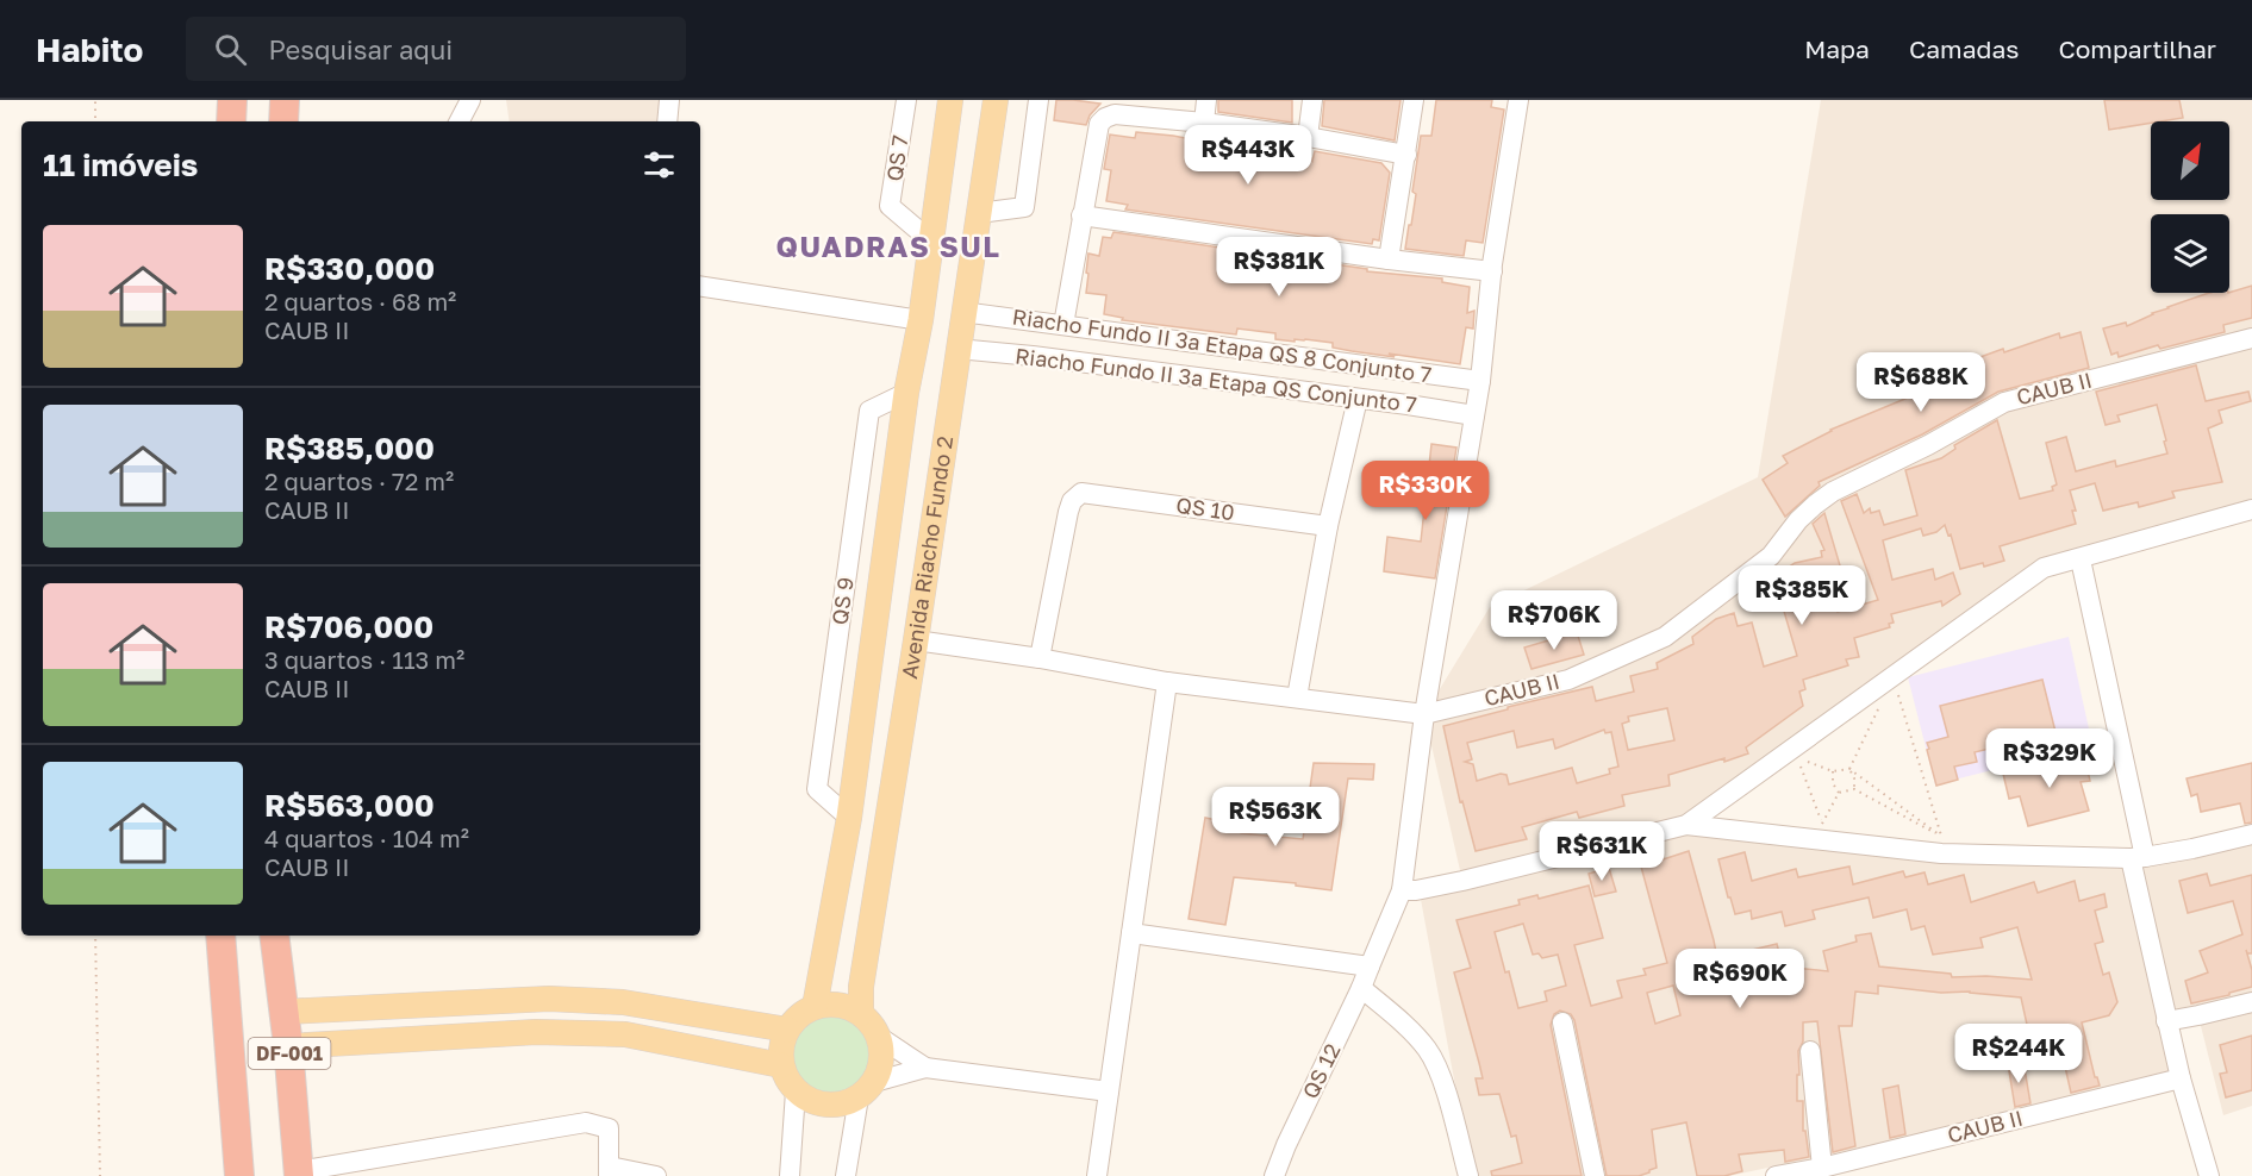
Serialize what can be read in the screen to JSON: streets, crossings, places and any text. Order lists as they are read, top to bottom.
{
  "streets": {
    "highway": ["DF-001"],
    "main road": ["Avenida Riacho Fundo 2"],
    "street": [
      "QS 7",
      "Riacho Fundo II 3ª Etapa QS 8 Conjunto 7",
      "Riacho Fundo II 3ª Etapa QS Conjunto 7",
      "CAUB II",
      "QS 10",
      "QS 9",
      "QS 12"
    ]
  },
  "crossings": [
    ["QS 7", "Avenida Riacho Fundo 2"],
    ["Riacho Fundo II 3ª Etapa QS 8 Conjunto 7", "Avenida Riacho Fundo 2"],
    ["Riacho Fundo II 3ª Etapa QS Conjunto 7", "Avenida Riacho Fundo 2"],
    ["CAUB II", "QS 12"],
    ["Avenida Riacho Fundo 2", "QS 9"]
  ],
  "districts": ["QUADRAS SUL"],
  "north": "top right",
  "page": {
    "header": "Habito",
    "search": "Pesquisar aqui",
    "nav": ["Mapa", "Camadas", "Compartilhar"],
    "heading": "11 imóveis",
    "price": [
      "R$443K",
      "R$381K",
      "R$688K",
      "R$330K",
      "R$385K",
      "R$706K",
      "R$329K",
      "R$563K",
      "R$631K",
      "R$690K",
      "R$244K"
    ],
    "list": [
      {
        "name": "R$330,000",
        "note": "2 quartos · 68 m² · CAUB II"
      },
      {
        "name": "R$385,000",
        "note": "2 quartos · 72 m² · CAUB II"
      },
      {
        "name": "R$706,000",
        "note": "3 quartos · 113 m² · CAUB II"
      },
      {
        "name": "R$563,000",
        "note": "4 quartos · 104 m² · CAUB II"
      }
    ]
  }
}
